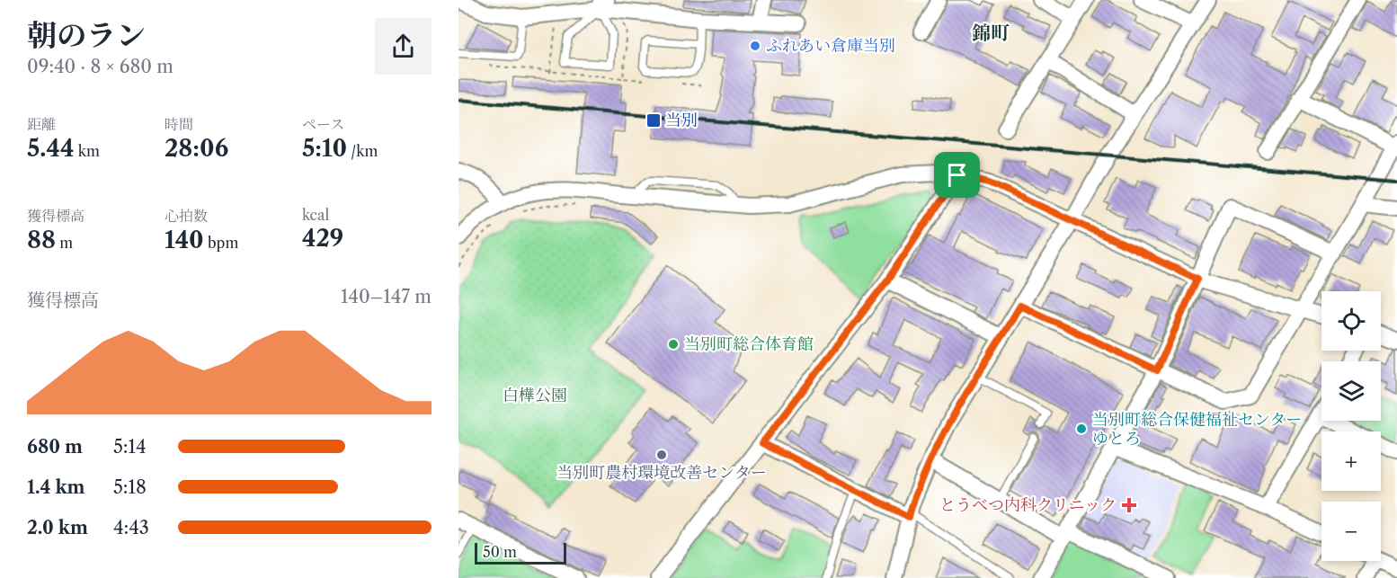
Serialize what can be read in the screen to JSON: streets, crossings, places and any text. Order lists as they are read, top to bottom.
{
  "districts": ["錦町"],
  "parks": ["白樺公園"],
  "places": {
    "other": [
      "ふれあい倉庫当別",
      "当別町総合体育館",
      "当別町総合保健福祉センター ゆとろ",
      "当別町農村環境改善センター"
    ],
    "transit": ["当別"],
    "health": ["とうべつ内科クリニック"]
  },
  "scale_bar": "50 m",
  "page": {
    "heading": ["朝のラン", "09:40 · 8 × 680 m"],
    "stats": [
      ["距離", "5.44 km"],
      ["時間", "28:06"],
      ["ペース", "5:10 /km"],
      ["獲得標高", "88 m"],
      ["心拍数", "140 bpm"],
      ["kcal", "429"]
    ],
    "chart": ["獲得標高", "140–147 m"],
    "map_buttons": ["+", "−"],
    "list": [
      {
        "name": "680 m",
        "note": "5:14"
      },
      {
        "name": "1.4 km",
        "note": "5:18"
      },
      {
        "name": "2.0 km",
        "note": "4:43"
      }
    ],
    "scale": "50 m"
  }
}
